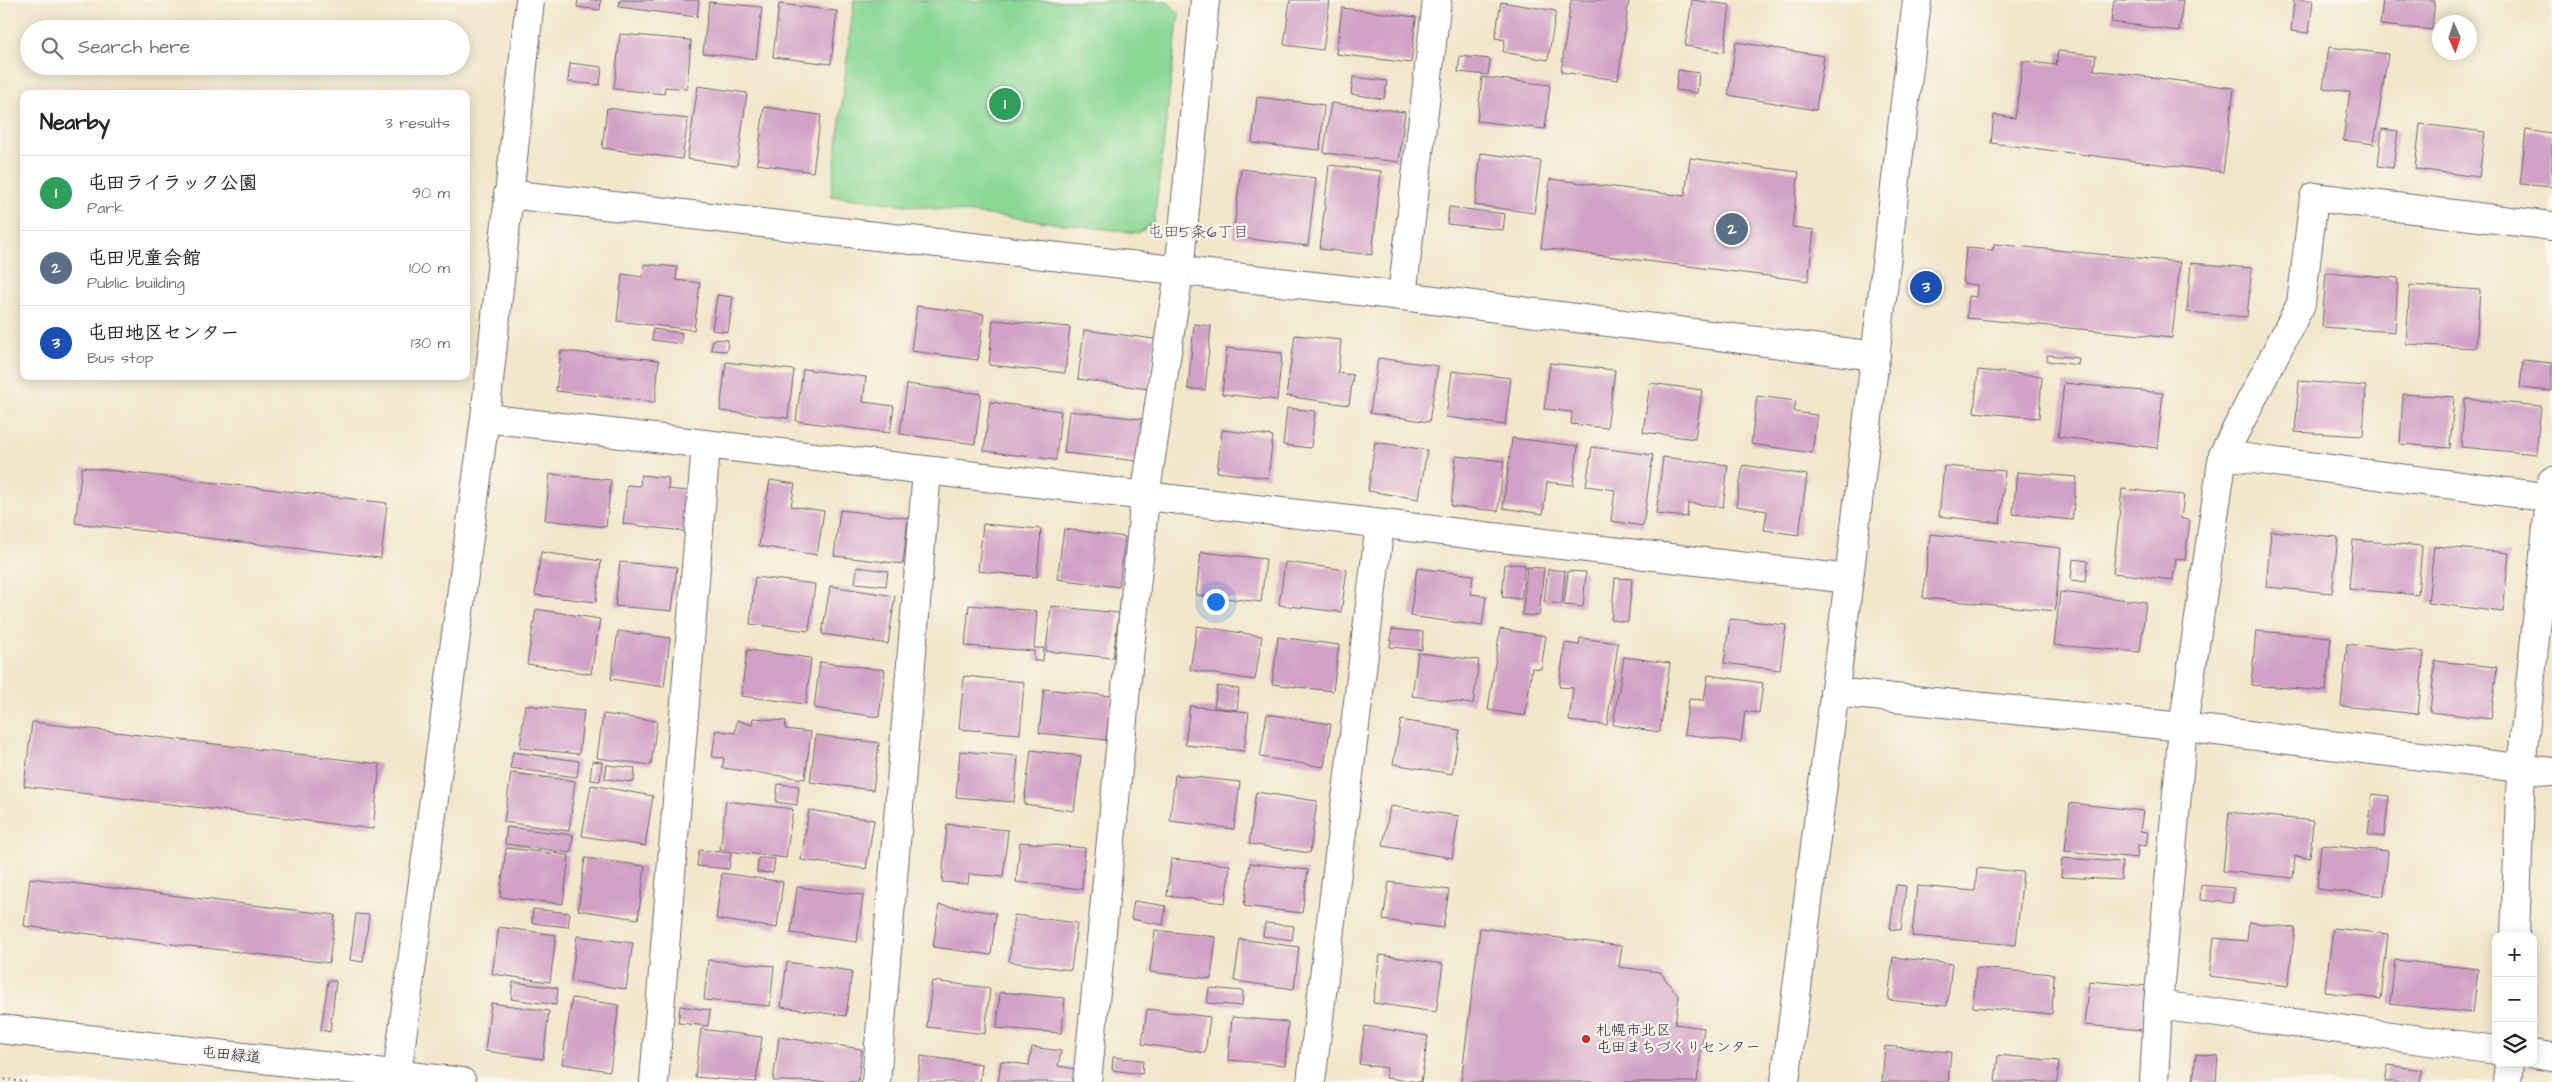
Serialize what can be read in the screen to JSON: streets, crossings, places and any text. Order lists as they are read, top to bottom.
{
  "streets": {
    "street": ["屯田緑道"]
  },
  "districts": ["屯田5条6丁目"],
  "places": ["札幌市北区 屯田まちづくりセンター"],
  "north": "bottom",
  "page": {
    "search": "Search here",
    "pins": ["1", "2", "3"],
    "heading": ["Nearby", "3 results"],
    "list": [
      {
        "mark": "1",
        "name": "屯田ライラック公園",
        "note": "Park",
        "value": "90 m"
      },
      {
        "mark": "2",
        "name": "屯田児童会館",
        "note": "Public building",
        "value": "100 m"
      },
      {
        "mark": "3",
        "name": "屯田地区センター",
        "note": "Bus stop",
        "value": "130 m"
      }
    ],
    "map_buttons": ["+", "−"]
  }
}
